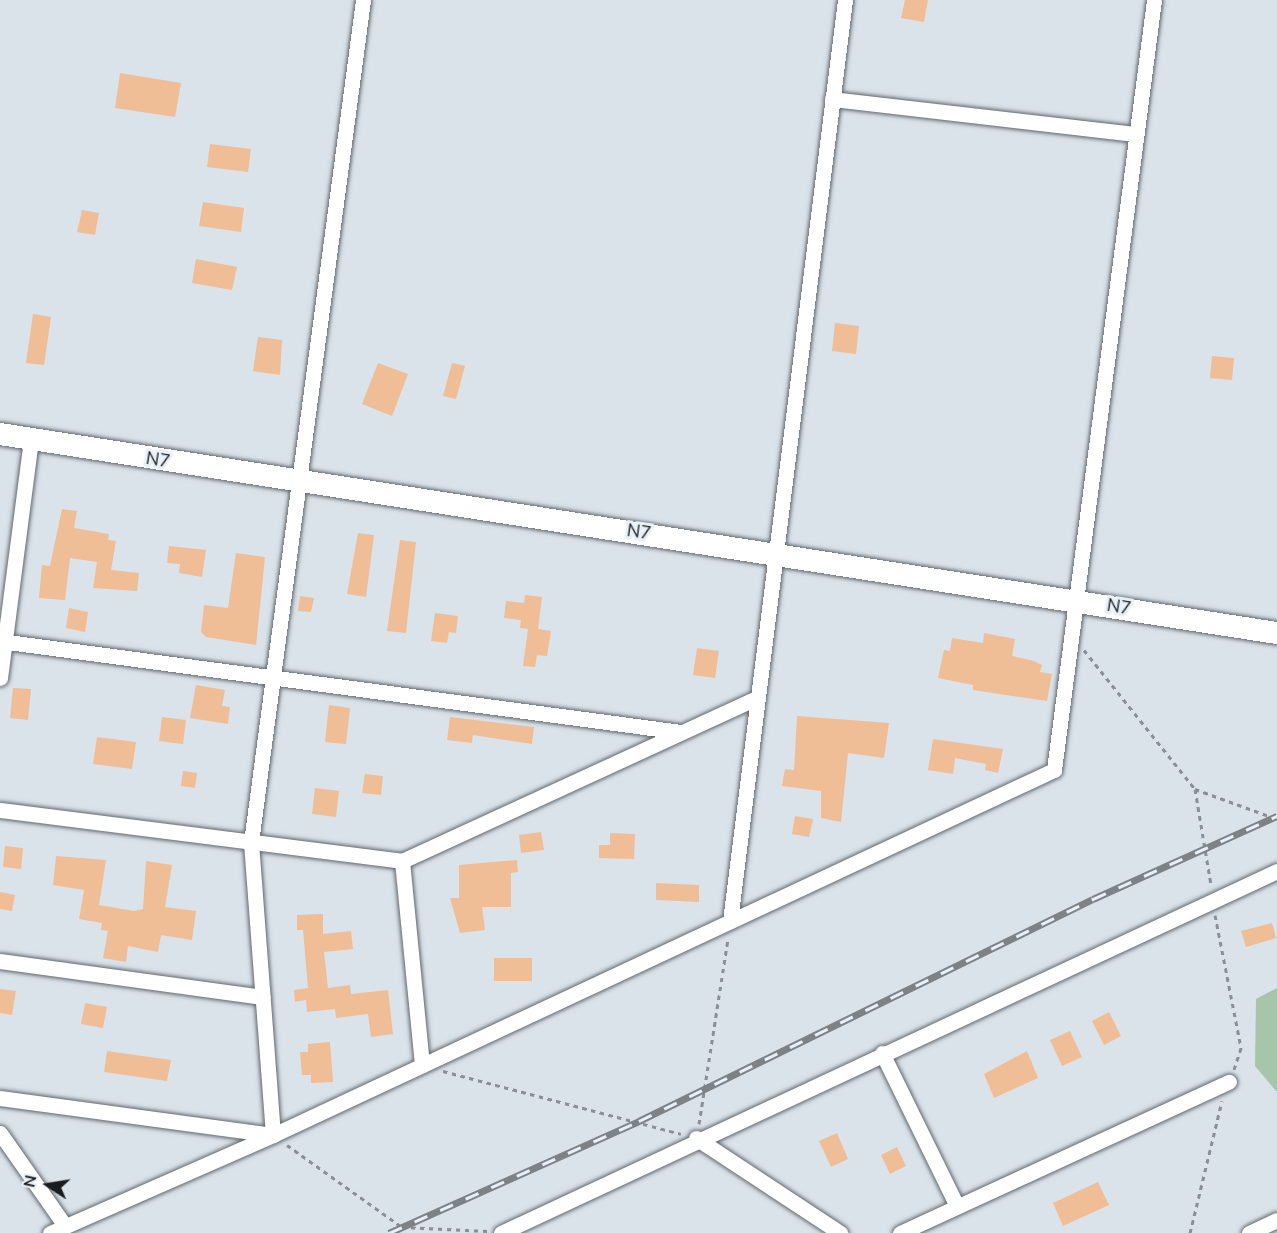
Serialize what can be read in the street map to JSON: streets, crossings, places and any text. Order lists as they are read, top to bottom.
{
  "streets": {
    "main road": ["N7"]
  },
  "north": "left"
}
